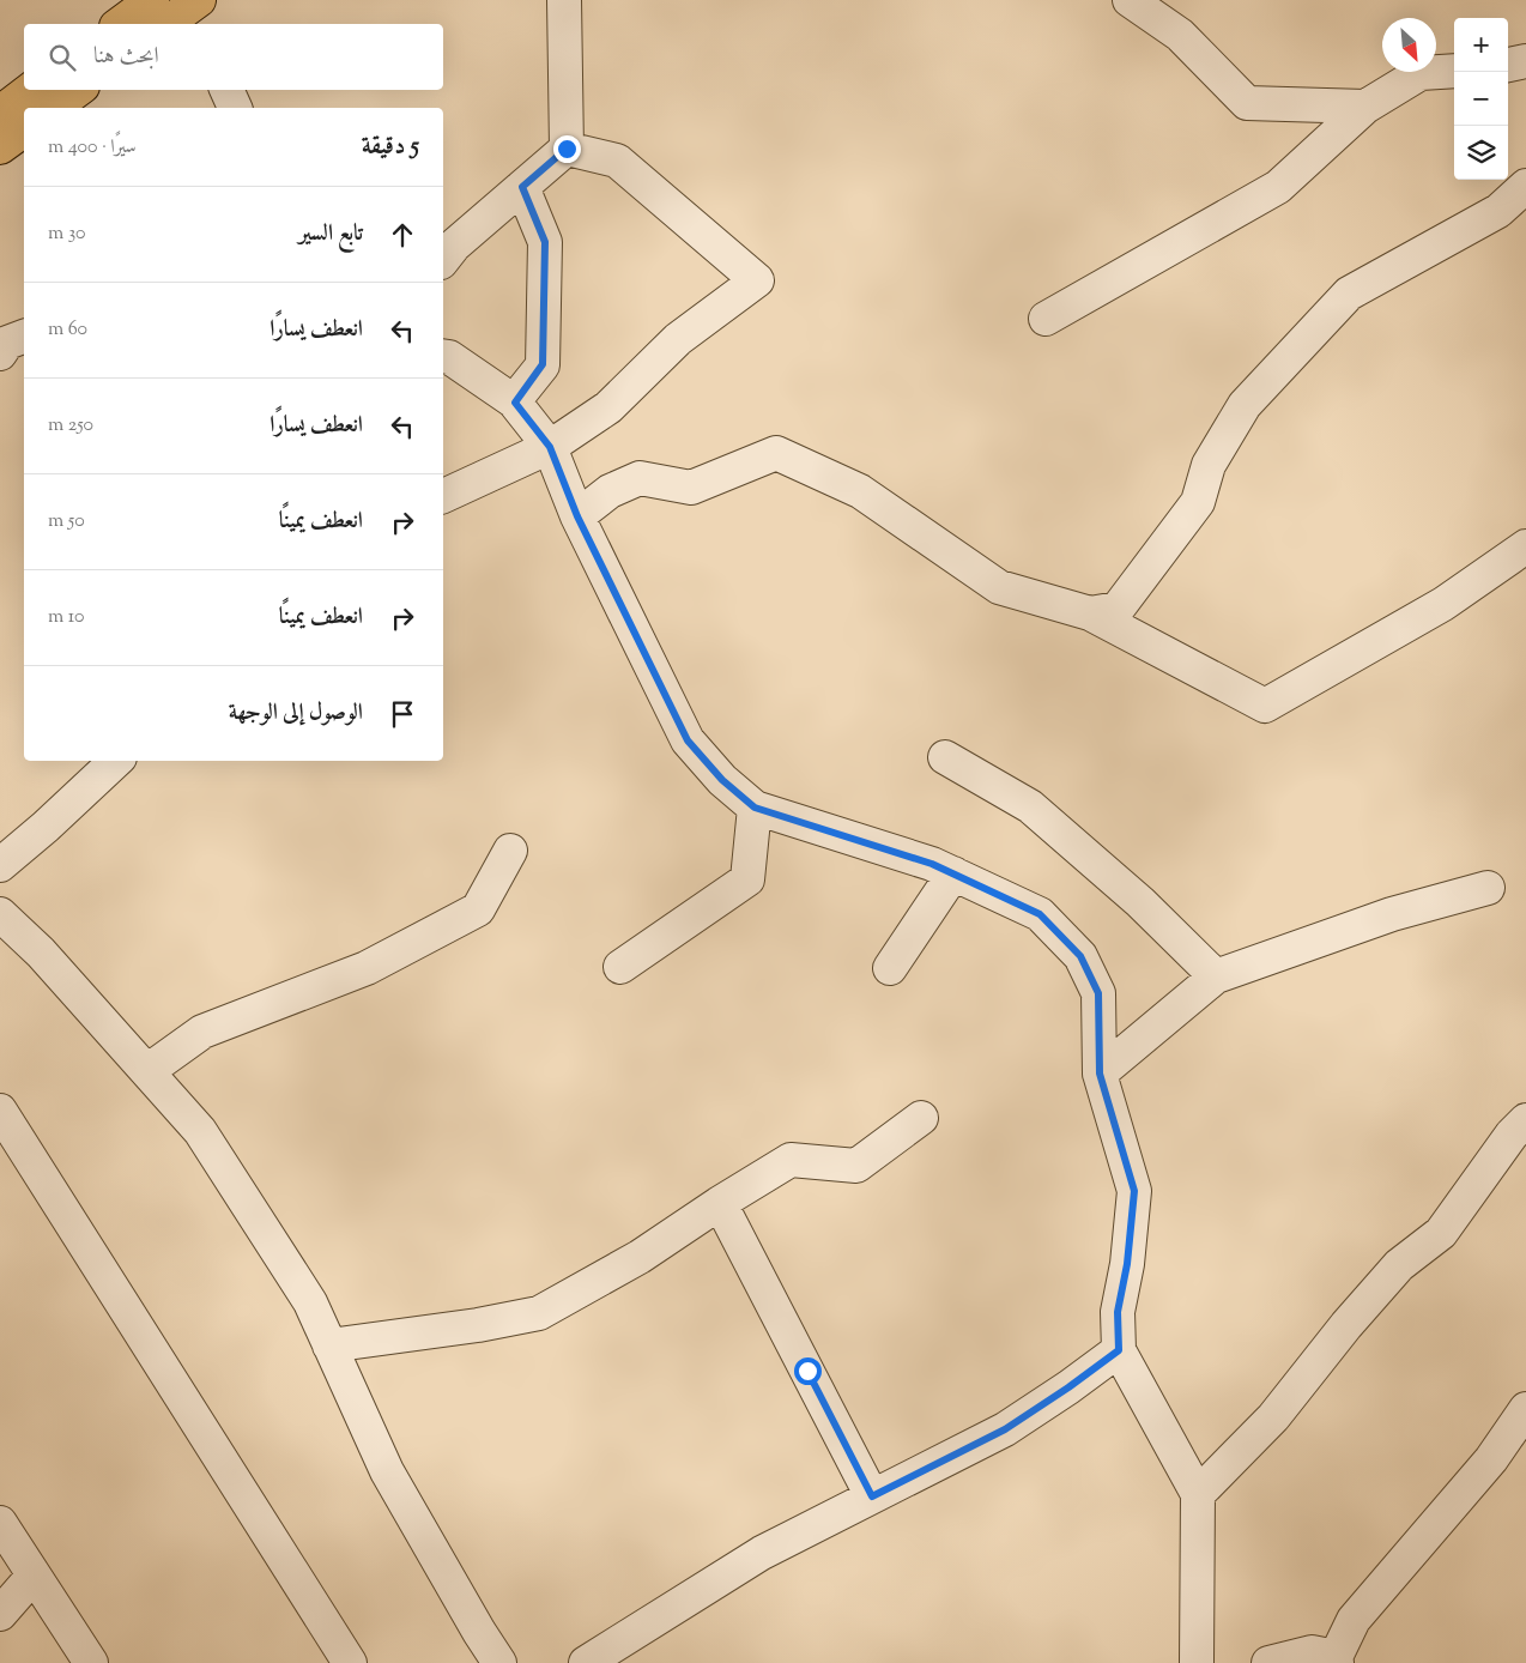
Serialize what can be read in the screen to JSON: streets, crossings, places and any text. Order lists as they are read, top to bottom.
{
  "north": "bottom right",
  "page": {
    "map_buttons": ["+", "−"],
    "search": "ابحث هنا",
    "heading": ["5 دقيقة", "سيرًا · 400 m"],
    "list": [
      ["تابع السير", "30 m"],
      ["انعطف يسارًا", "60 m"],
      ["انعطف يسارًا", "250 m"],
      ["انعطف يمينًا", "50 m"],
      ["انعطف يمينًا", "10 m"],
      "الوصول إلى الوجهة"
    ]
  }
}
